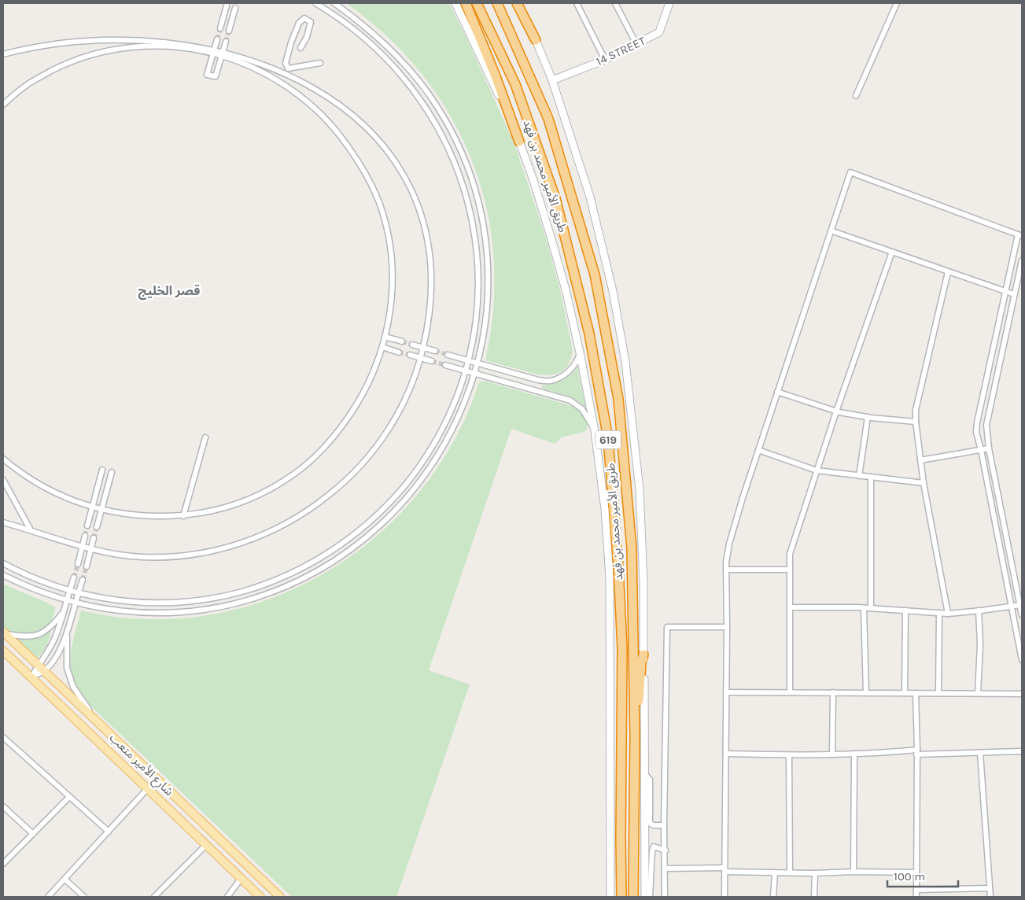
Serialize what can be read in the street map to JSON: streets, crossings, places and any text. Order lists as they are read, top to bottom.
{
  "streets": {
    "highway": ["طريق الأمير محمد بن فهد", "619"],
    "main road": ["14 STREET", "شارع الأمير متعب"]
  },
  "districts": ["قصر الخليج"],
  "scale_bar": "100 m"
}
